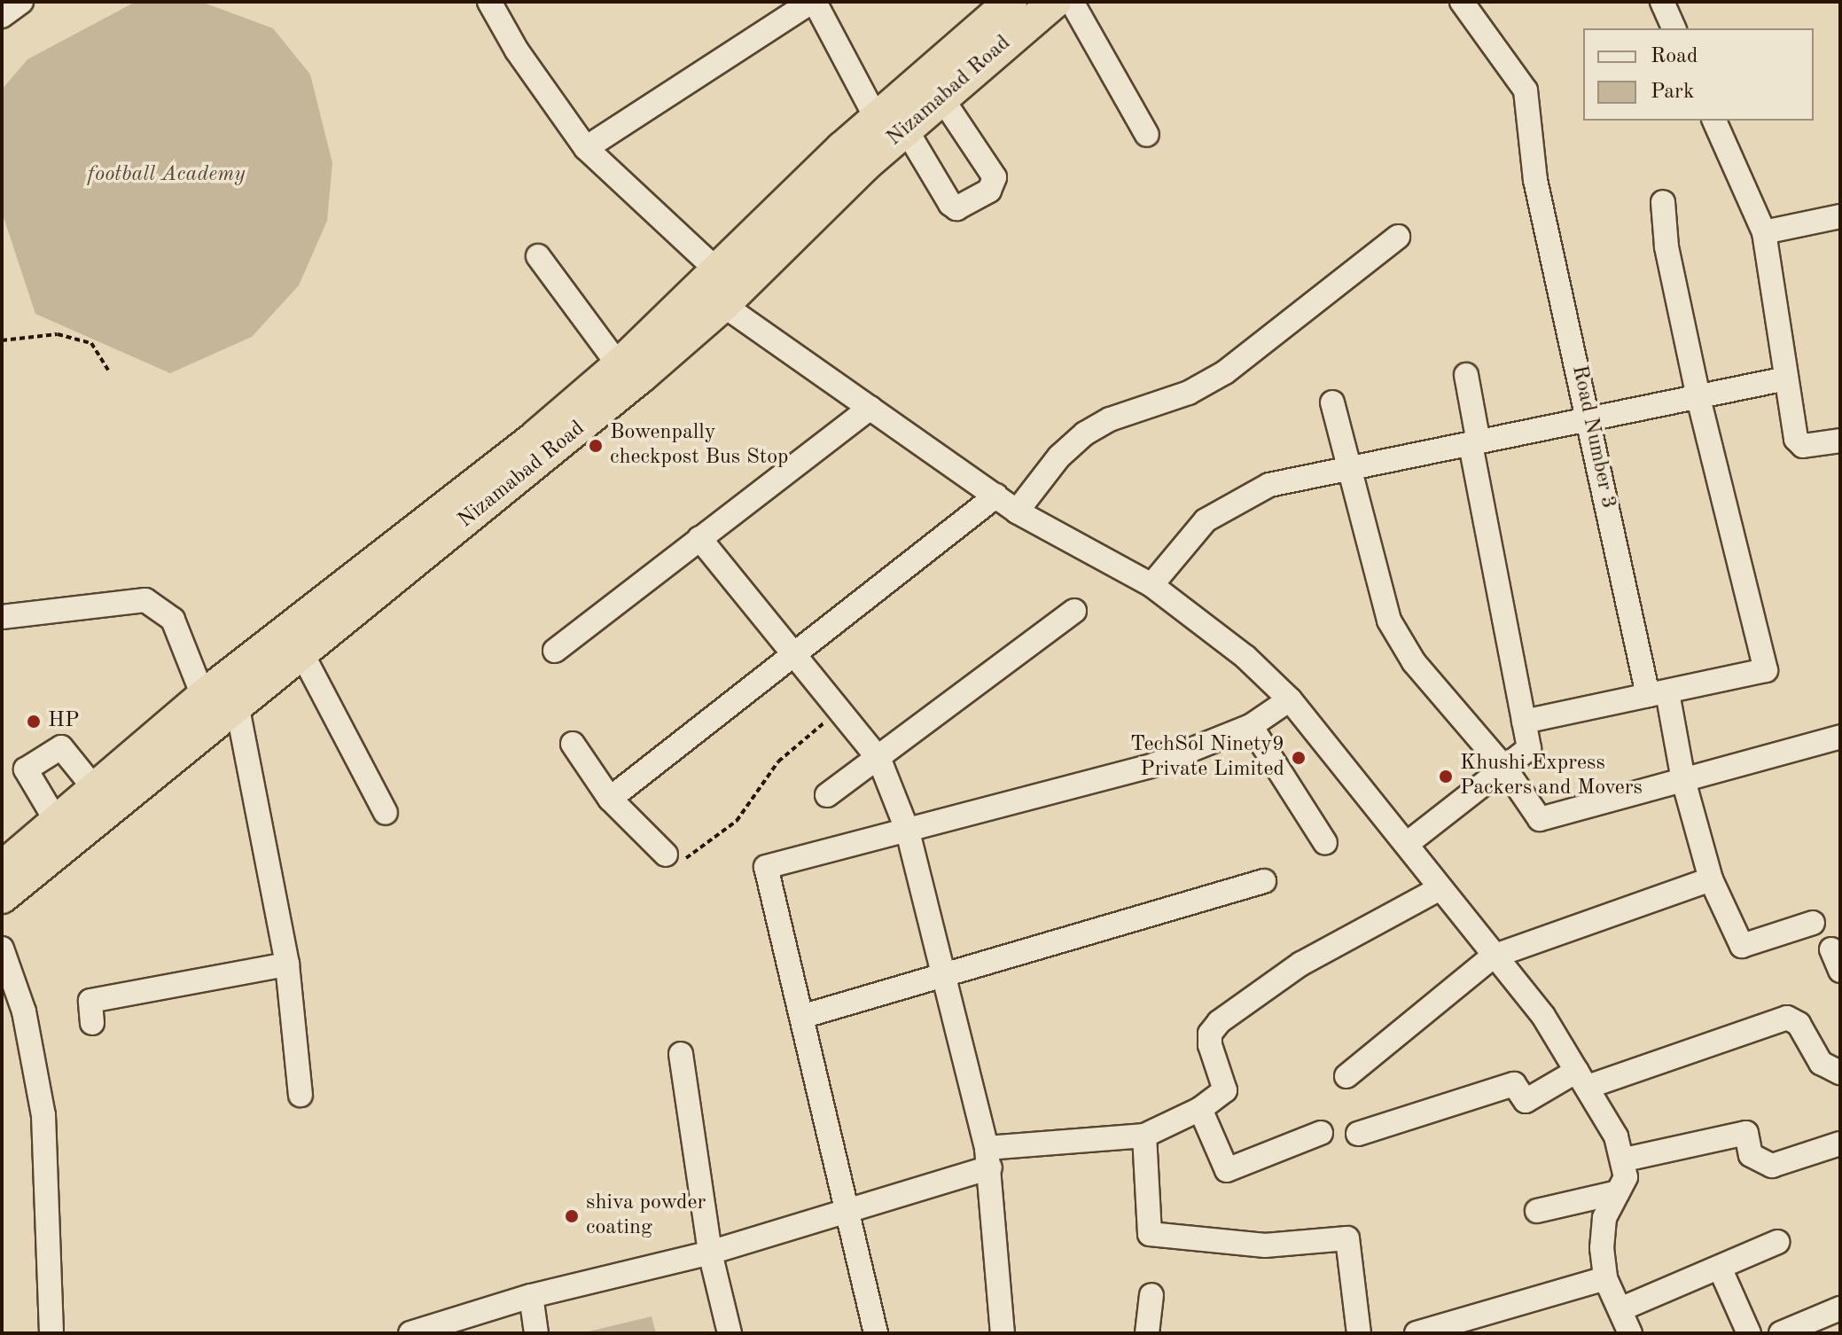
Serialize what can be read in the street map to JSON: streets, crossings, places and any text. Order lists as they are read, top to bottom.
{
  "streets": {
    "highway": ["Nizamabad Road"],
    "street": ["Road Number 3"]
  },
  "parks": ["football Academy"],
  "places": [
    "Bowenpally checkpost Bus Stop",
    "HP",
    "TechSol Ninety9 Private Limited",
    "Khushi Express Packers and Movers",
    "shiva powder coating"
  ],
  "legend": ["Road", "Park"]
}
